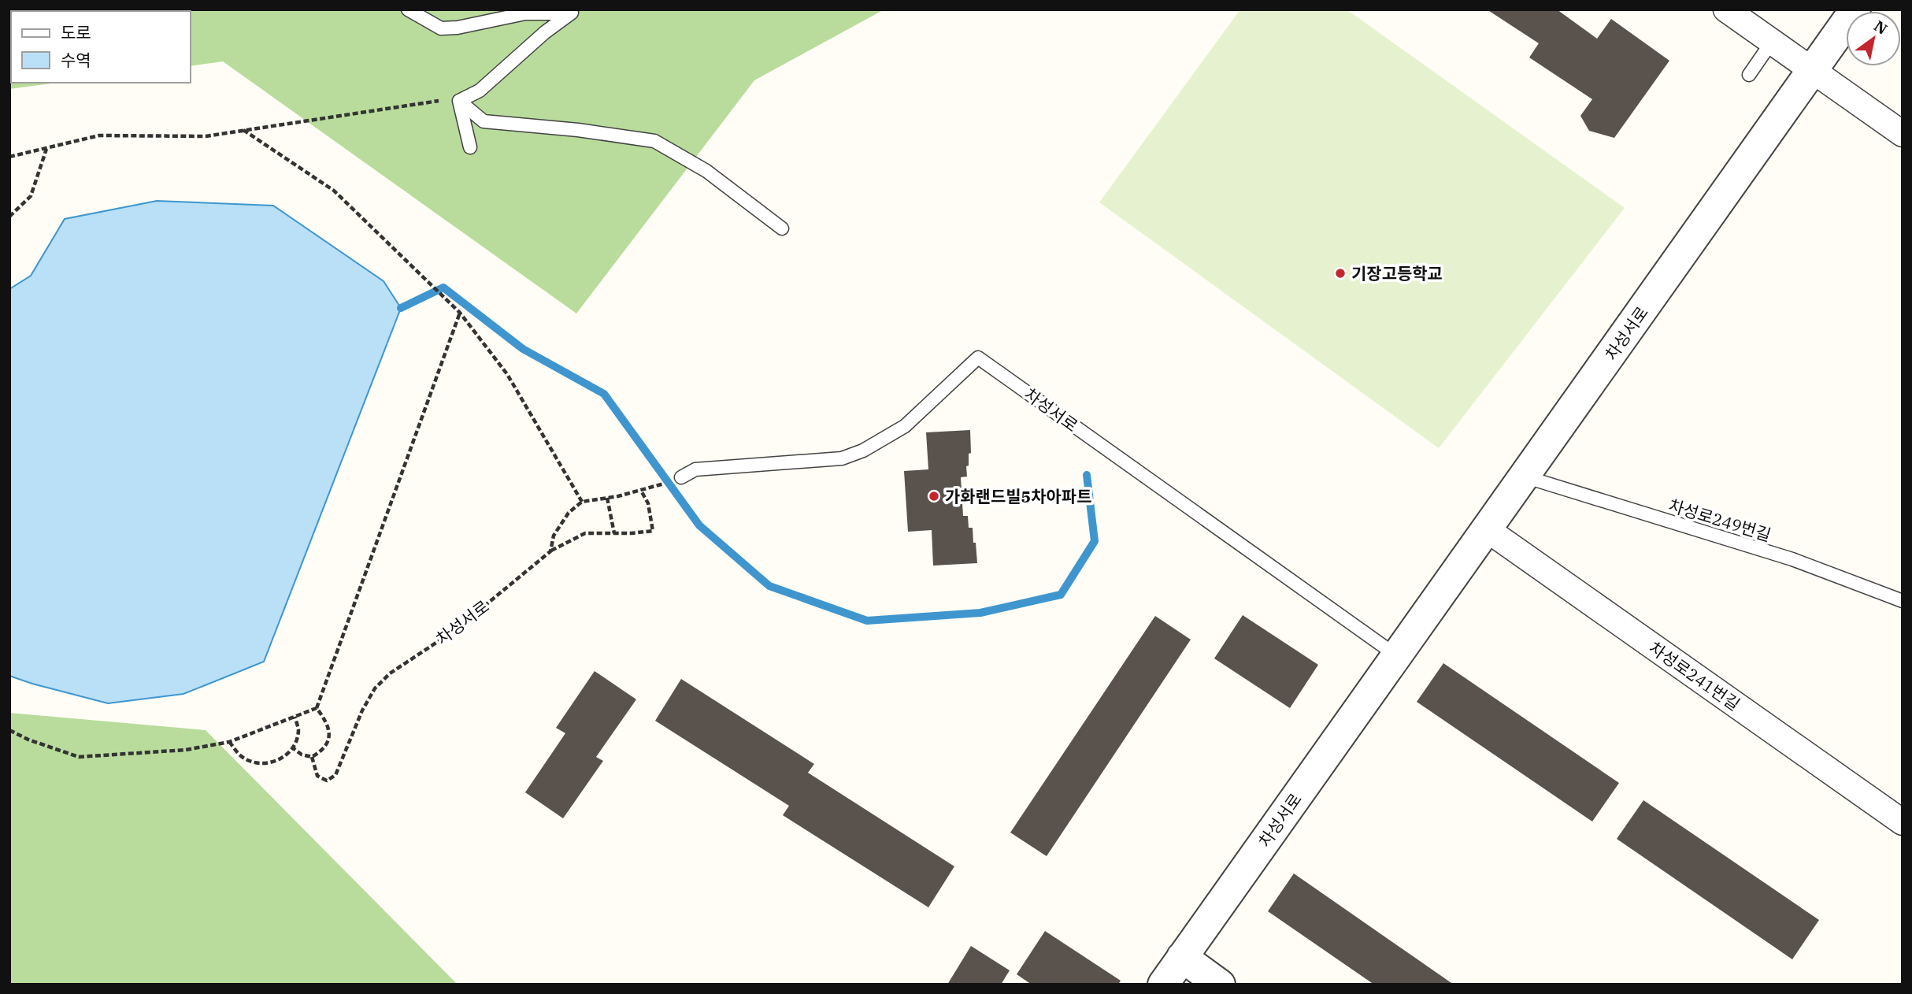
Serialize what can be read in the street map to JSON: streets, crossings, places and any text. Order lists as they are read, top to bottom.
{
  "streets": {
    "street": ["차성서로", "차성로241번길"],
    "lane": ["차성로249번길"]
  },
  "crossings": [
    ["차성서로", "차성로249번길"],
    ["차성서로", "차성로241번길"]
  ],
  "places": ["기장고등학교", "가화랜드빌5차아파트"],
  "legend": ["도로", "수역"],
  "north": "top right"
}
